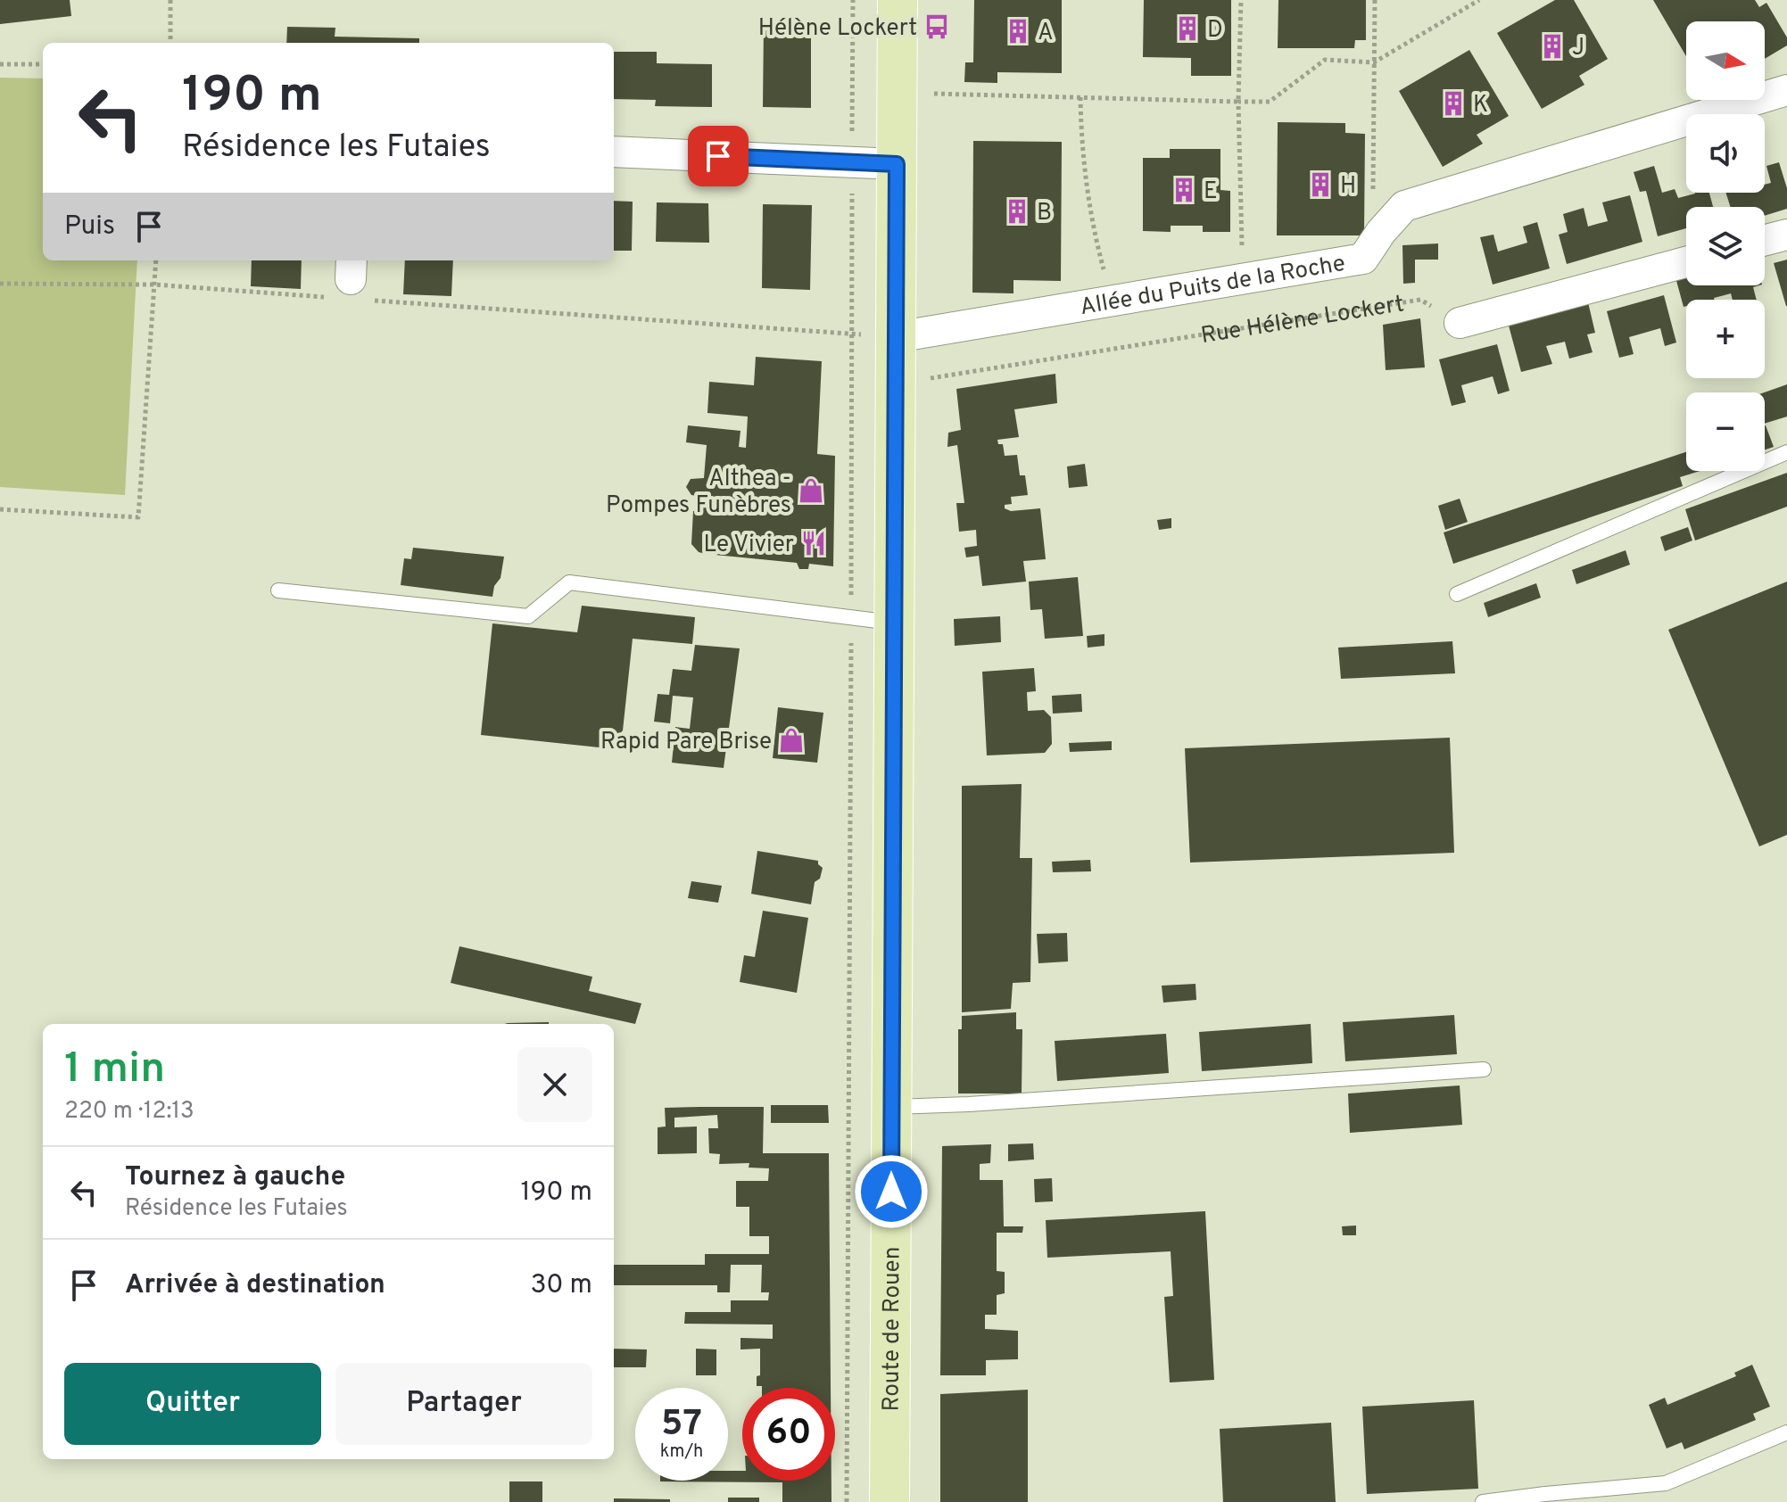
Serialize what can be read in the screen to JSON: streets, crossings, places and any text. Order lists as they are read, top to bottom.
{
  "streets": {
    "main road": ["Route de Rouen"],
    "street": ["Allée du Puits de la Roche"],
    "path": ["Rue Hélène Lockert"]
  },
  "crossings": [
    ["Allée du Puits de la Roche", "Route de Rouen"],
    ["Rue Hélène Lockert", "Route de Rouen"]
  ],
  "places": {
    "bus stop": ["Hélène Lockert"],
    "building": [
      "D",
      "A",
      "J",
      "K",
      "H",
      "E",
      "B"
    ],
    "shop": ["Althea - Pompes Funèbres", "Rapid Pare Brise"],
    "restaurant": ["Le Vivier"]
  },
  "north": "right",
  "page": {
    "map_buttons": ["+", "−"],
    "turn": ["190 m", "Résidence les Futaies"],
    "then": "Puis",
    "heading": ["1 min", "220 m · 12:13"],
    "list": [
      {
        "name": "Tournez à gauche",
        "note": "Résidence les Futaies",
        "value": "190 m"
      },
      {
        "name": "Arrivée à destination",
        "value": "30 m"
      }
    ],
    "buttons": ["Quitter", "Partager"],
    "speed": "57 km/h",
    "limit": "60"
  }
}
